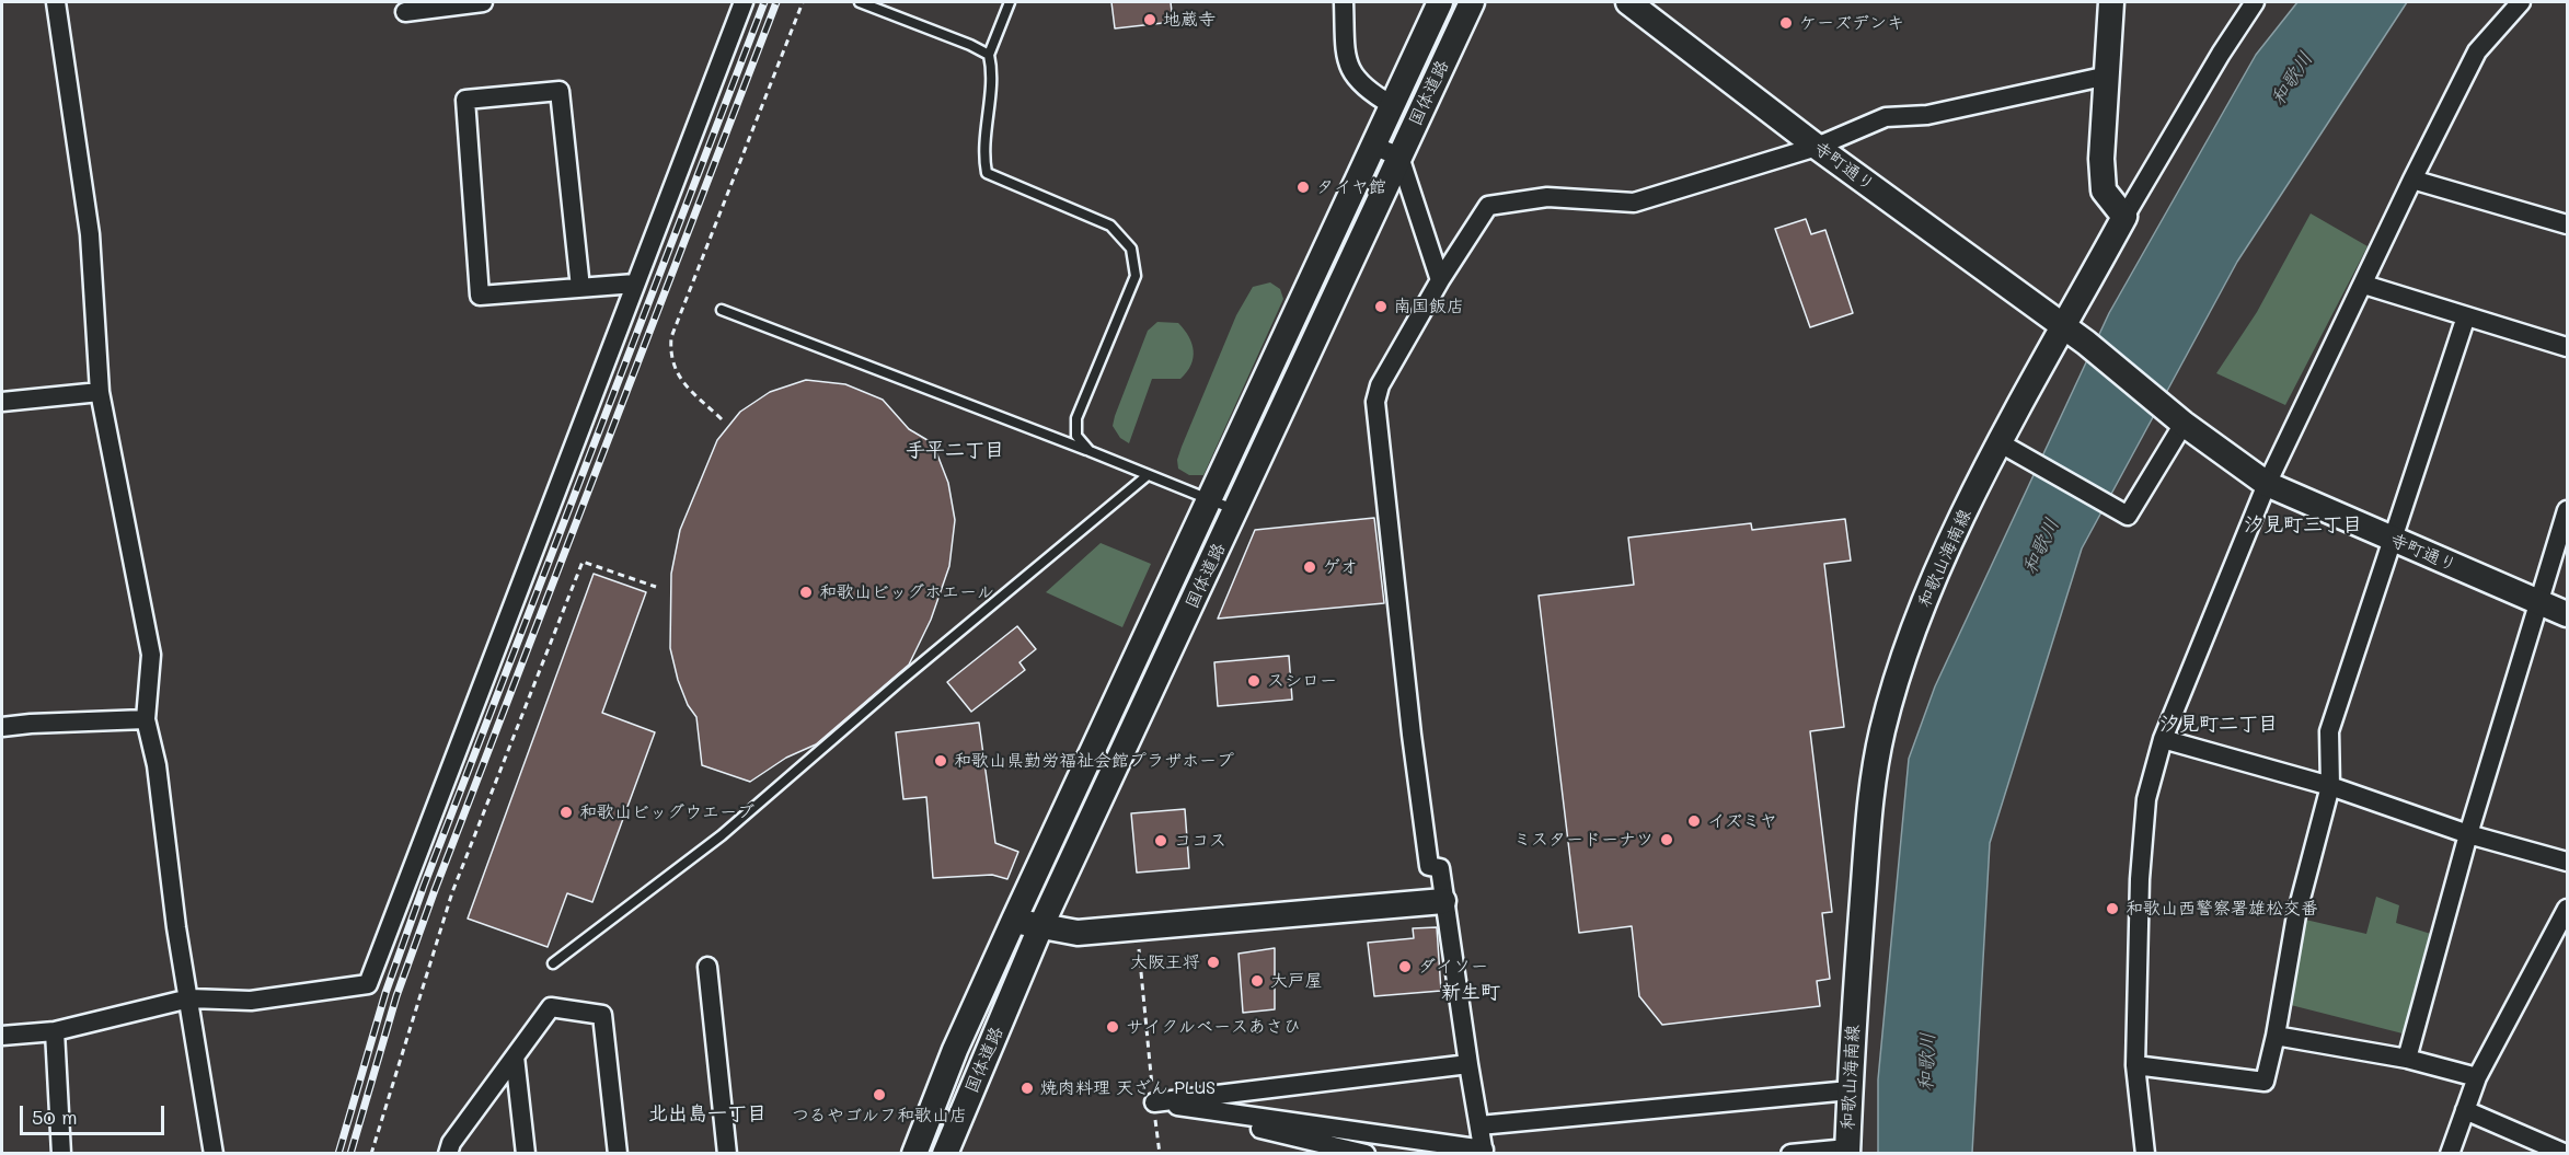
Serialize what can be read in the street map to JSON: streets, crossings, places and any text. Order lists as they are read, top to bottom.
{
  "streets": {
    "street": ["国体道路", "寺町通り", "和歌山海南線"]
  },
  "crossings": [
    ["寺町通り", "和歌山海南線"]
  ],
  "districts": [
    "手平二丁目",
    "汐見町三丁目",
    "汐見町二丁目",
    "新生町",
    "北出島一丁目"
  ],
  "water": ["和歌川"],
  "places": [
    "地蔵寺",
    "ケーズデンキ",
    "タイヤ館",
    "南国飯店",
    "ゲオ",
    "和歌山ビッグホエール",
    "スシロー",
    "和歌山県勤労福祉会館プラザホープ",
    "和歌山ビッグウエーブ",
    "イズミヤ",
    "ミスタードーナツ",
    "ココス",
    "和歌山西警察署雄松交番",
    "大阪王将",
    "ダイソー",
    "大戸屋",
    "サイクルベースあさひ",
    "焼肉料理 天ざん PLUS",
    "つるやゴルフ和歌山店"
  ],
  "scale_bar": "50 m"
}
